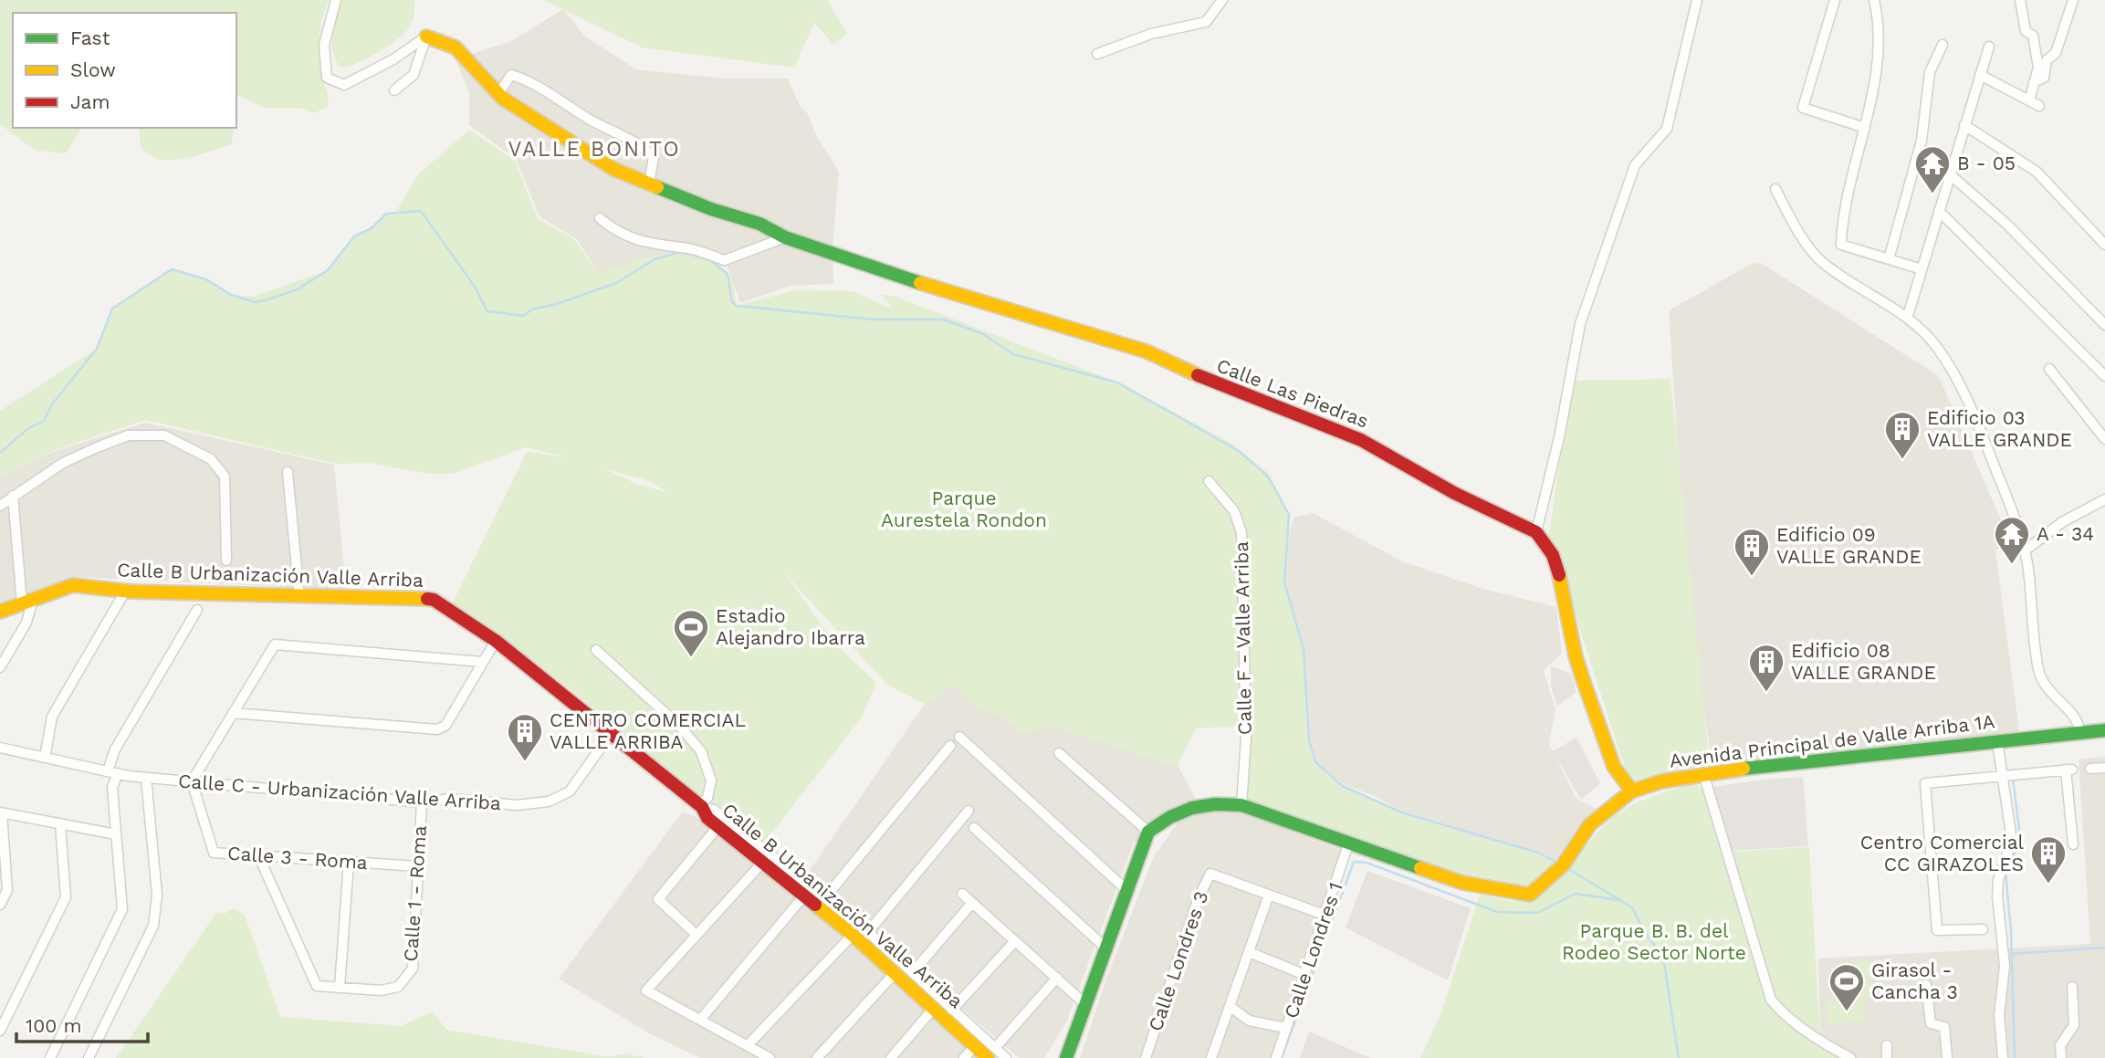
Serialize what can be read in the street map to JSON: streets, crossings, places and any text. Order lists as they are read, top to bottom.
{
  "streets": {
    "street": [
      "Calle Las Piedras",
      "Calle B Urbanización Valle Arriba",
      "Calle F - Valle Arriba",
      "Avenida Principal de Valle Arriba 1A",
      "Calle C - Urbanización Valle Arriba",
      "Calle 3 - Roma",
      "Calle 1 - Roma",
      "Calle Londres 1",
      "Calle Londres 3"
    ]
  },
  "crossings": [
    ["Calle B Urbanización Valle Arriba", "Calle C - Urbanización Valle Arriba"],
    ["Calle F - Valle Arriba", "Avenida Principal de Valle Arriba 1A"],
    ["Avenida Principal de Valle Arriba 1A", "Calle Londres 1"],
    ["Calle C - Urbanización Valle Arriba", "Calle 3 - Roma"],
    ["Calle C - Urbanización Valle Arriba", "Calle 1 - Roma"],
    ["Calle 3 - Roma", "Calle 1 - Roma"],
    ["Calle Londres 1", "Calle Londres 3"]
  ],
  "districts": ["VALLE BONITO"],
  "parks": ["Parque Aurestela Rondon", "Parque B. B. del Rodeo Sector Norte"],
  "places": {
    "temple": ["B - 05", "A - 34"],
    "building": [
      "Edificio 03 VALLE GRANDE",
      "Edificio 09 VALLE GRANDE",
      "Edificio 08 VALLE GRANDE",
      "CENTRO COMERCIAL VALLE ARRIBA",
      "Centro Comercial CC GIRAZOLES"
    ],
    "sports": ["Estadio Alejandro Ibarra", "Girasol - Cancha 3"]
  },
  "legend": ["Fast", "Slow", "Jam"],
  "scale_bar": "100 m"
}
